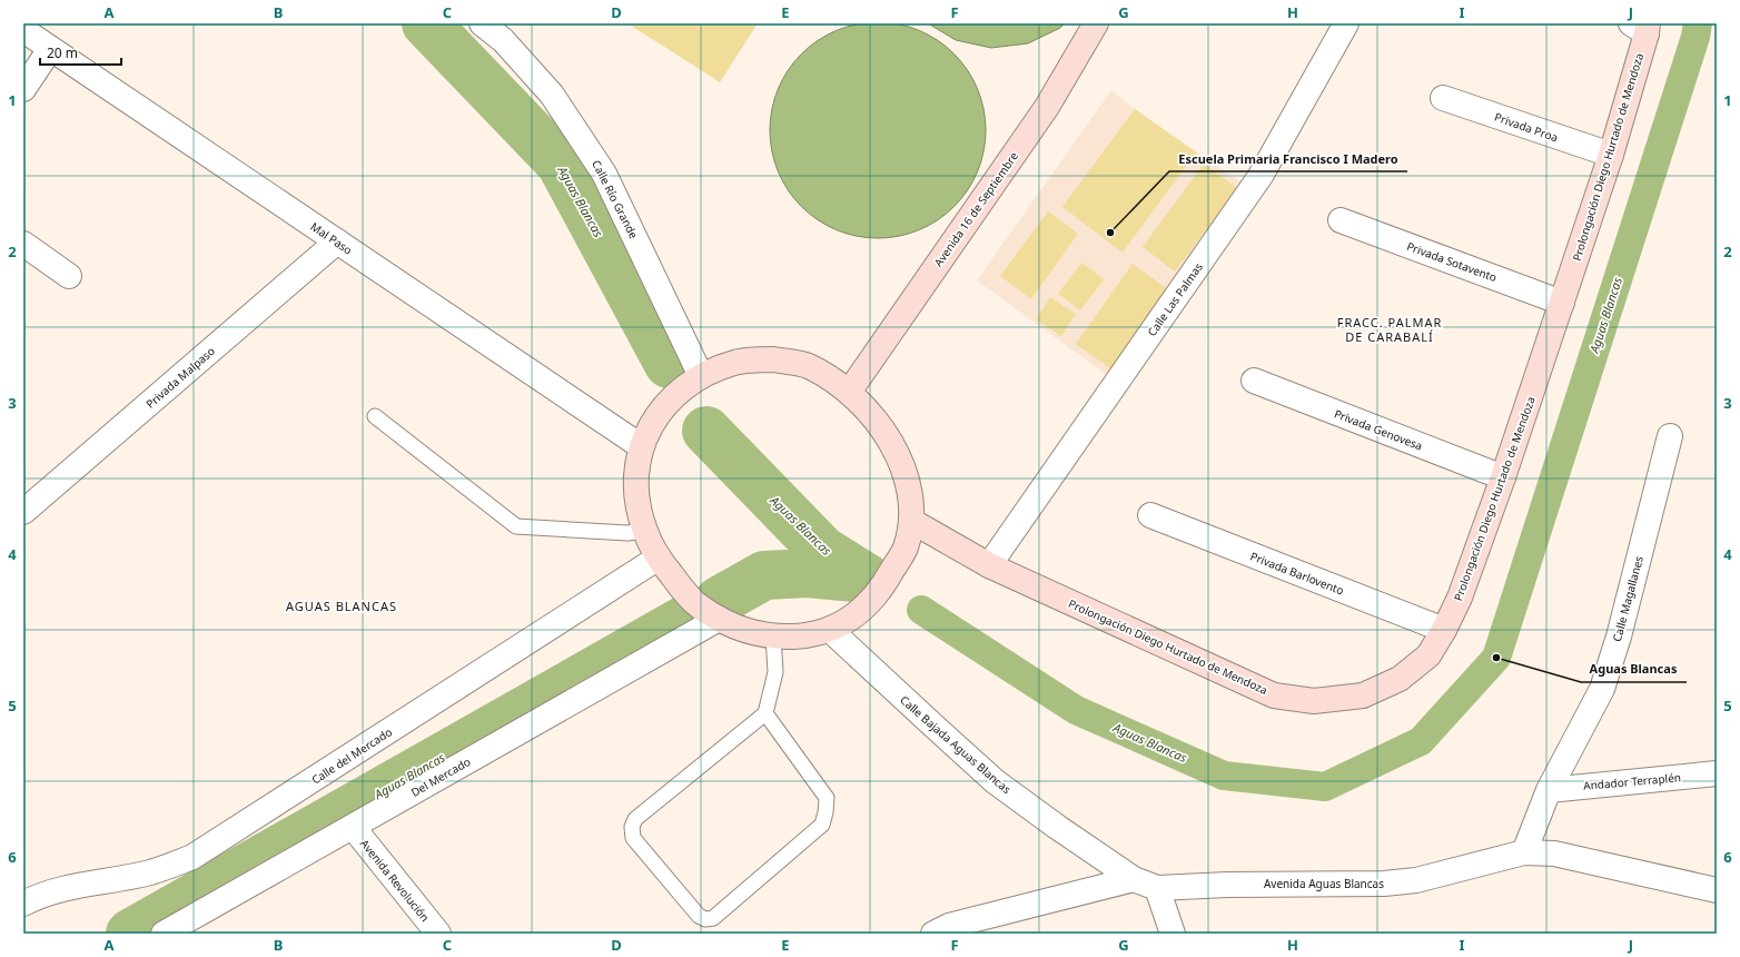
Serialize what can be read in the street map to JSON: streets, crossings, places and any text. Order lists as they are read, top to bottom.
{
  "streets": {
    "main road": ["Prolongación Diego Hurtado de Mendoza", "Avenida 16 de Septiembre"],
    "street": [
      "Privada Proa",
      "Calle Río Grande",
      "Mal Paso",
      "Privada Sotavento",
      "Calle Las Palmas",
      "Privada Malpaso",
      "Privada Genovesa",
      "Privada Barlovento",
      "Calle Magallanes",
      "Calle Bajada Aguas Blancas",
      "Calle del Mercado",
      "Del Mercado",
      "Andador Terraplén",
      "Avenida Revolución",
      "Avenida Aguas Blancas"
    ]
  },
  "crossings": [
    ["Privada Proa", "Prolongación Diego Hurtado de Mendoza"],
    ["Prolongación Diego Hurtado de Mendoza", "Privada Sotavento"],
    ["Prolongación Diego Hurtado de Mendoza", "Calle Las Palmas"],
    ["Prolongación Diego Hurtado de Mendoza", "Privada Genovesa"],
    ["Prolongación Diego Hurtado de Mendoza", "Privada Barlovento"],
    ["Mal Paso", "Privada Malpaso"],
    ["Calle Magallanes", "Andador Terraplén"],
    ["Calle Magallanes", "Avenida Aguas Blancas"],
    ["Calle Bajada Aguas Blancas", "Avenida Aguas Blancas"],
    ["Del Mercado", "Avenida Revolución"]
  ],
  "districts": ["FRACC. PALMAR DE CARABALÍ", "AGUAS BLANCAS"],
  "water": ["Aguas Blancas"],
  "places": ["Escuela Primaria Francisco I Madero", "Aguas Blancas"],
  "scale_bar": "20 m",
  "grid": {
    "columns": [
      "A",
      "B",
      "C",
      "D",
      "E",
      "F",
      "G",
      "H",
      "I",
      "J"
    ],
    "rows": [
      "1",
      "2",
      "3",
      "4",
      "5",
      "6"
    ]
  }
}
